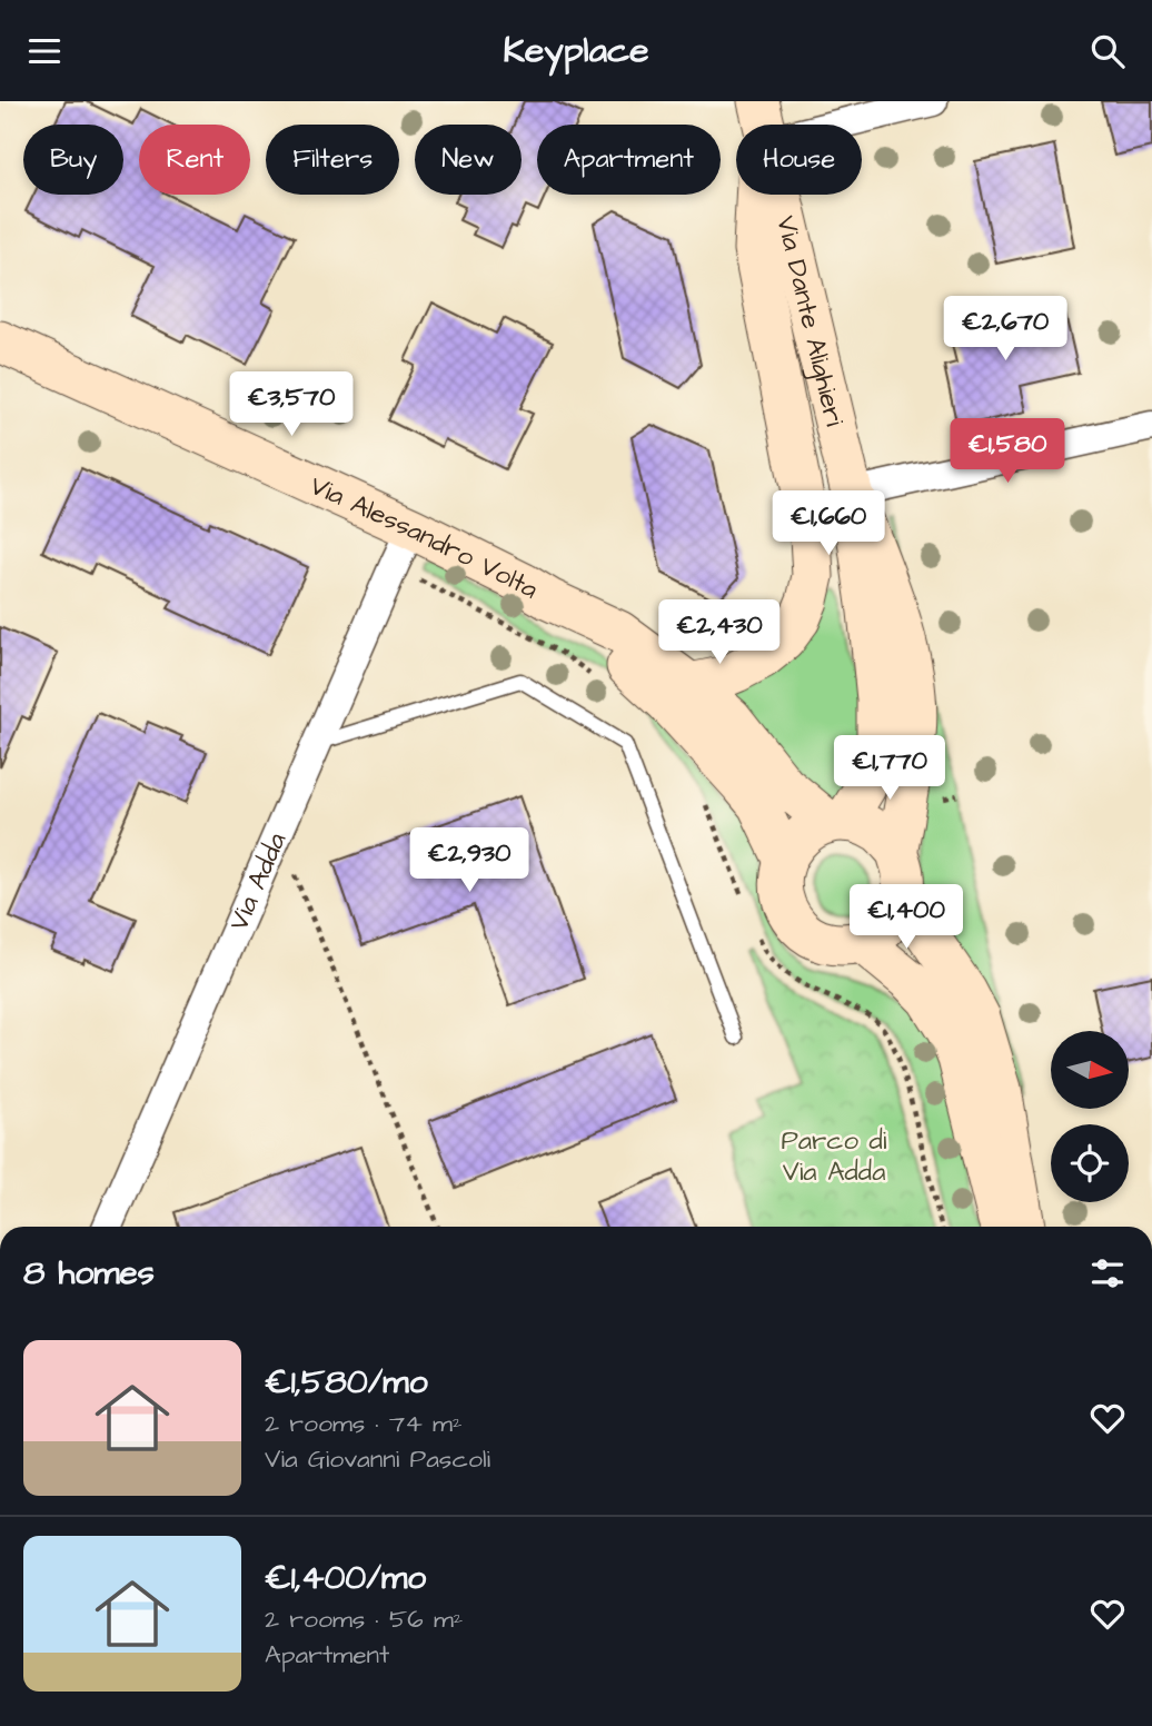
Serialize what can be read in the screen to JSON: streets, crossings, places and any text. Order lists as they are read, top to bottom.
{
  "streets": {
    "main road": ["Via Dante Alighieri", "Via Alessandro Volta"],
    "street": ["Via Adda"]
  },
  "crossings": [
    ["Via Alessandro Volta", "Via Adda"]
  ],
  "parks": ["Parco di Via Adda"],
  "north": "right",
  "page": {
    "header": "Keyplace",
    "chip": [
      "Buy",
      "Rent",
      "Filters",
      "New",
      "Apartment",
      "House"
    ],
    "price": [
      "€2,670",
      "€3,570",
      "€1,580",
      "€1,660",
      "€2,430",
      "€1,770",
      "€2,930",
      "€1,400"
    ],
    "heading": "8 homes",
    "list": [
      {
        "name": "€1,580/mo",
        "note": "2 rooms · 74 m² · Via Giovanni Pascoli"
      },
      {
        "name": "€1,400/mo",
        "note": "2 rooms · 56 m² · Apartment"
      }
    ]
  }
}
